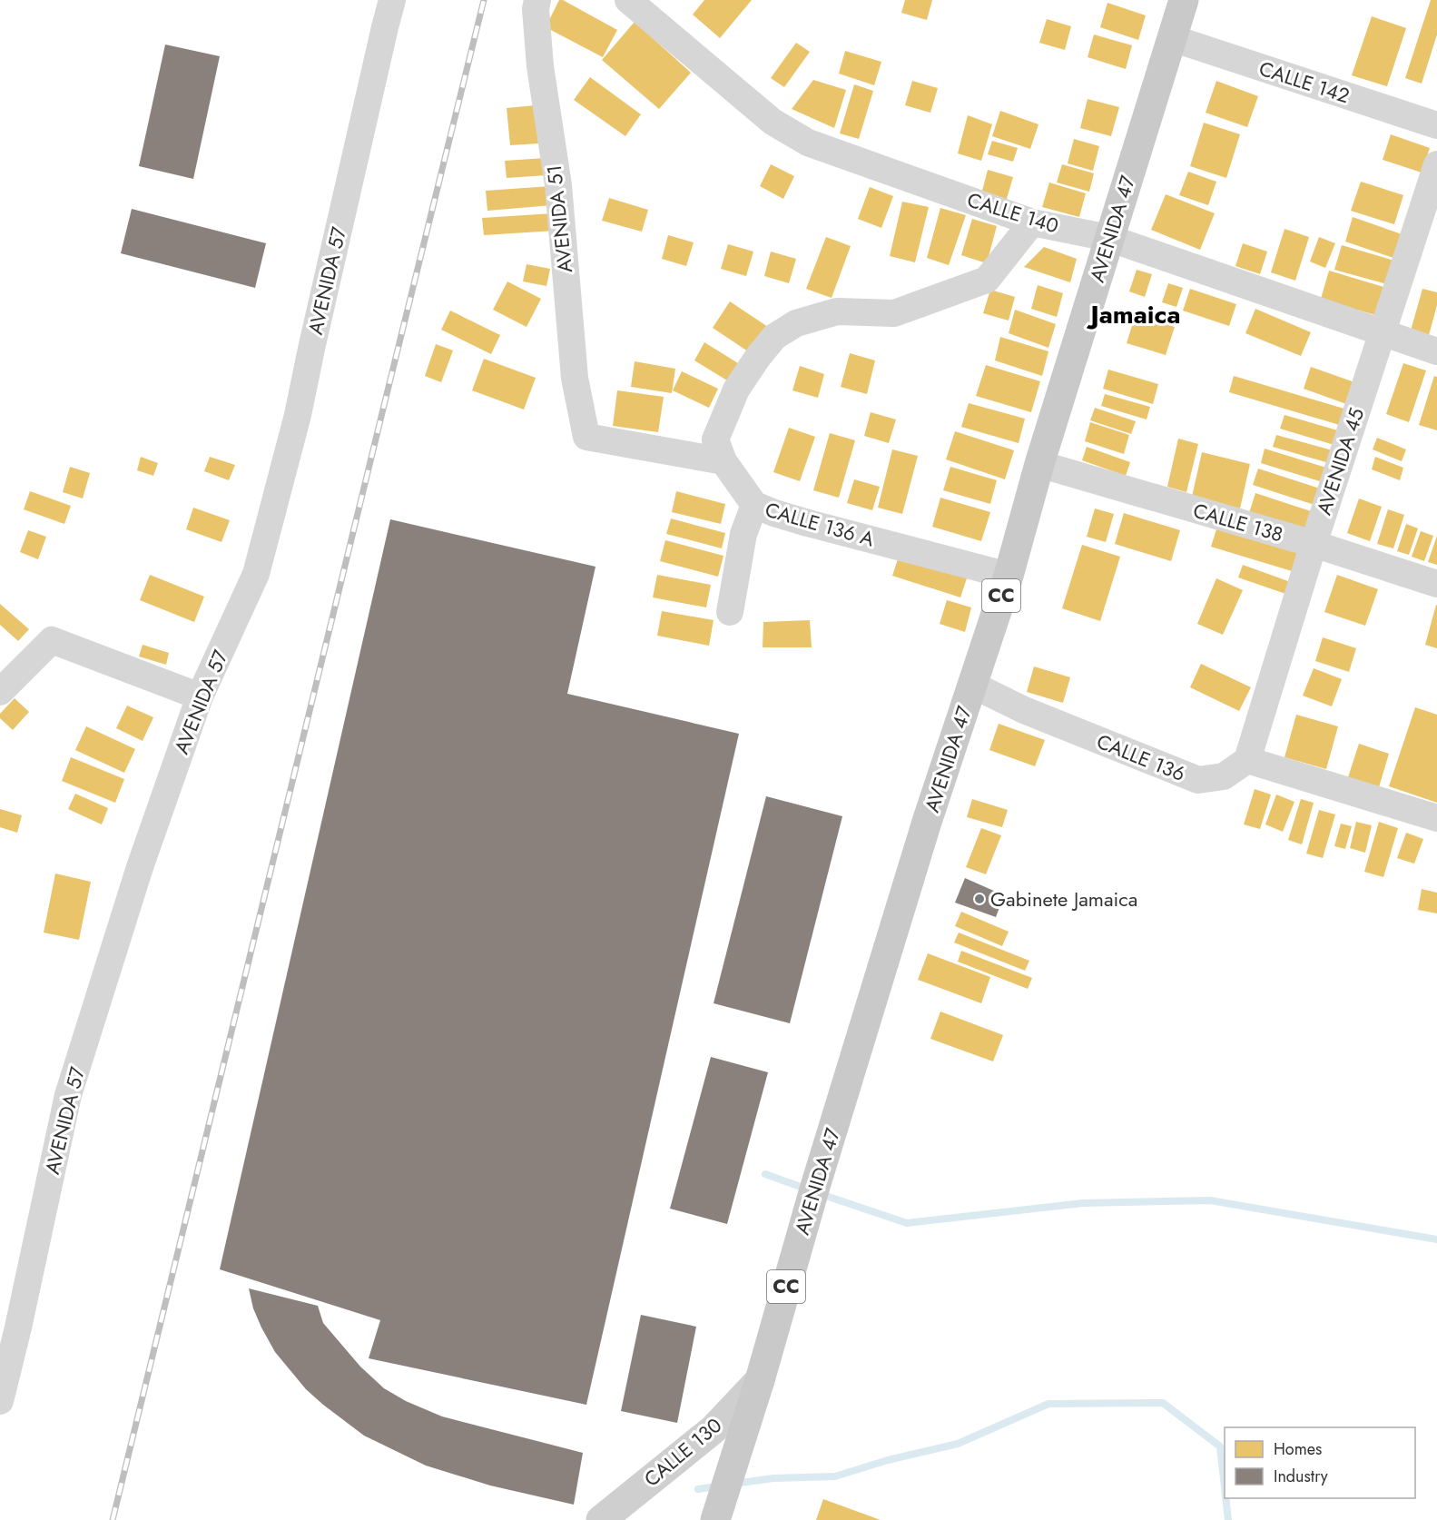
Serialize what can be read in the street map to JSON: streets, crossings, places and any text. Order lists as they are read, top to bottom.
{
  "streets": {
    "main road": ["AVENIDA 47", "CC", "CALLE 130"],
    "street": [
      "CALLE 142",
      "CALLE 140",
      "AVENIDA 51",
      "AVENIDA 57",
      "AVENIDA 45",
      "CALLE 138",
      "CALLE 136 A",
      "CALLE 136"
    ]
  },
  "crossings": [
    ["CALLE 142", "AVENIDA 47"],
    ["CALLE 140", "AVENIDA 47"],
    ["CALLE 140", "AVENIDA 45"],
    ["AVENIDA 51", "CALLE 136 A"],
    ["AVENIDA 47", "CALLE 138"],
    ["AVENIDA 47", "CALLE 136 A"],
    ["AVENIDA 47", "CALLE 136"],
    ["AVENIDA 47", "CALLE 130"],
    ["AVENIDA 45", "CALLE 138"],
    ["AVENIDA 45", "CALLE 136"]
  ],
  "districts": ["Jamaica"],
  "places": ["Gabinete Jamaica"],
  "legend": ["Homes", "Industry"]
}
